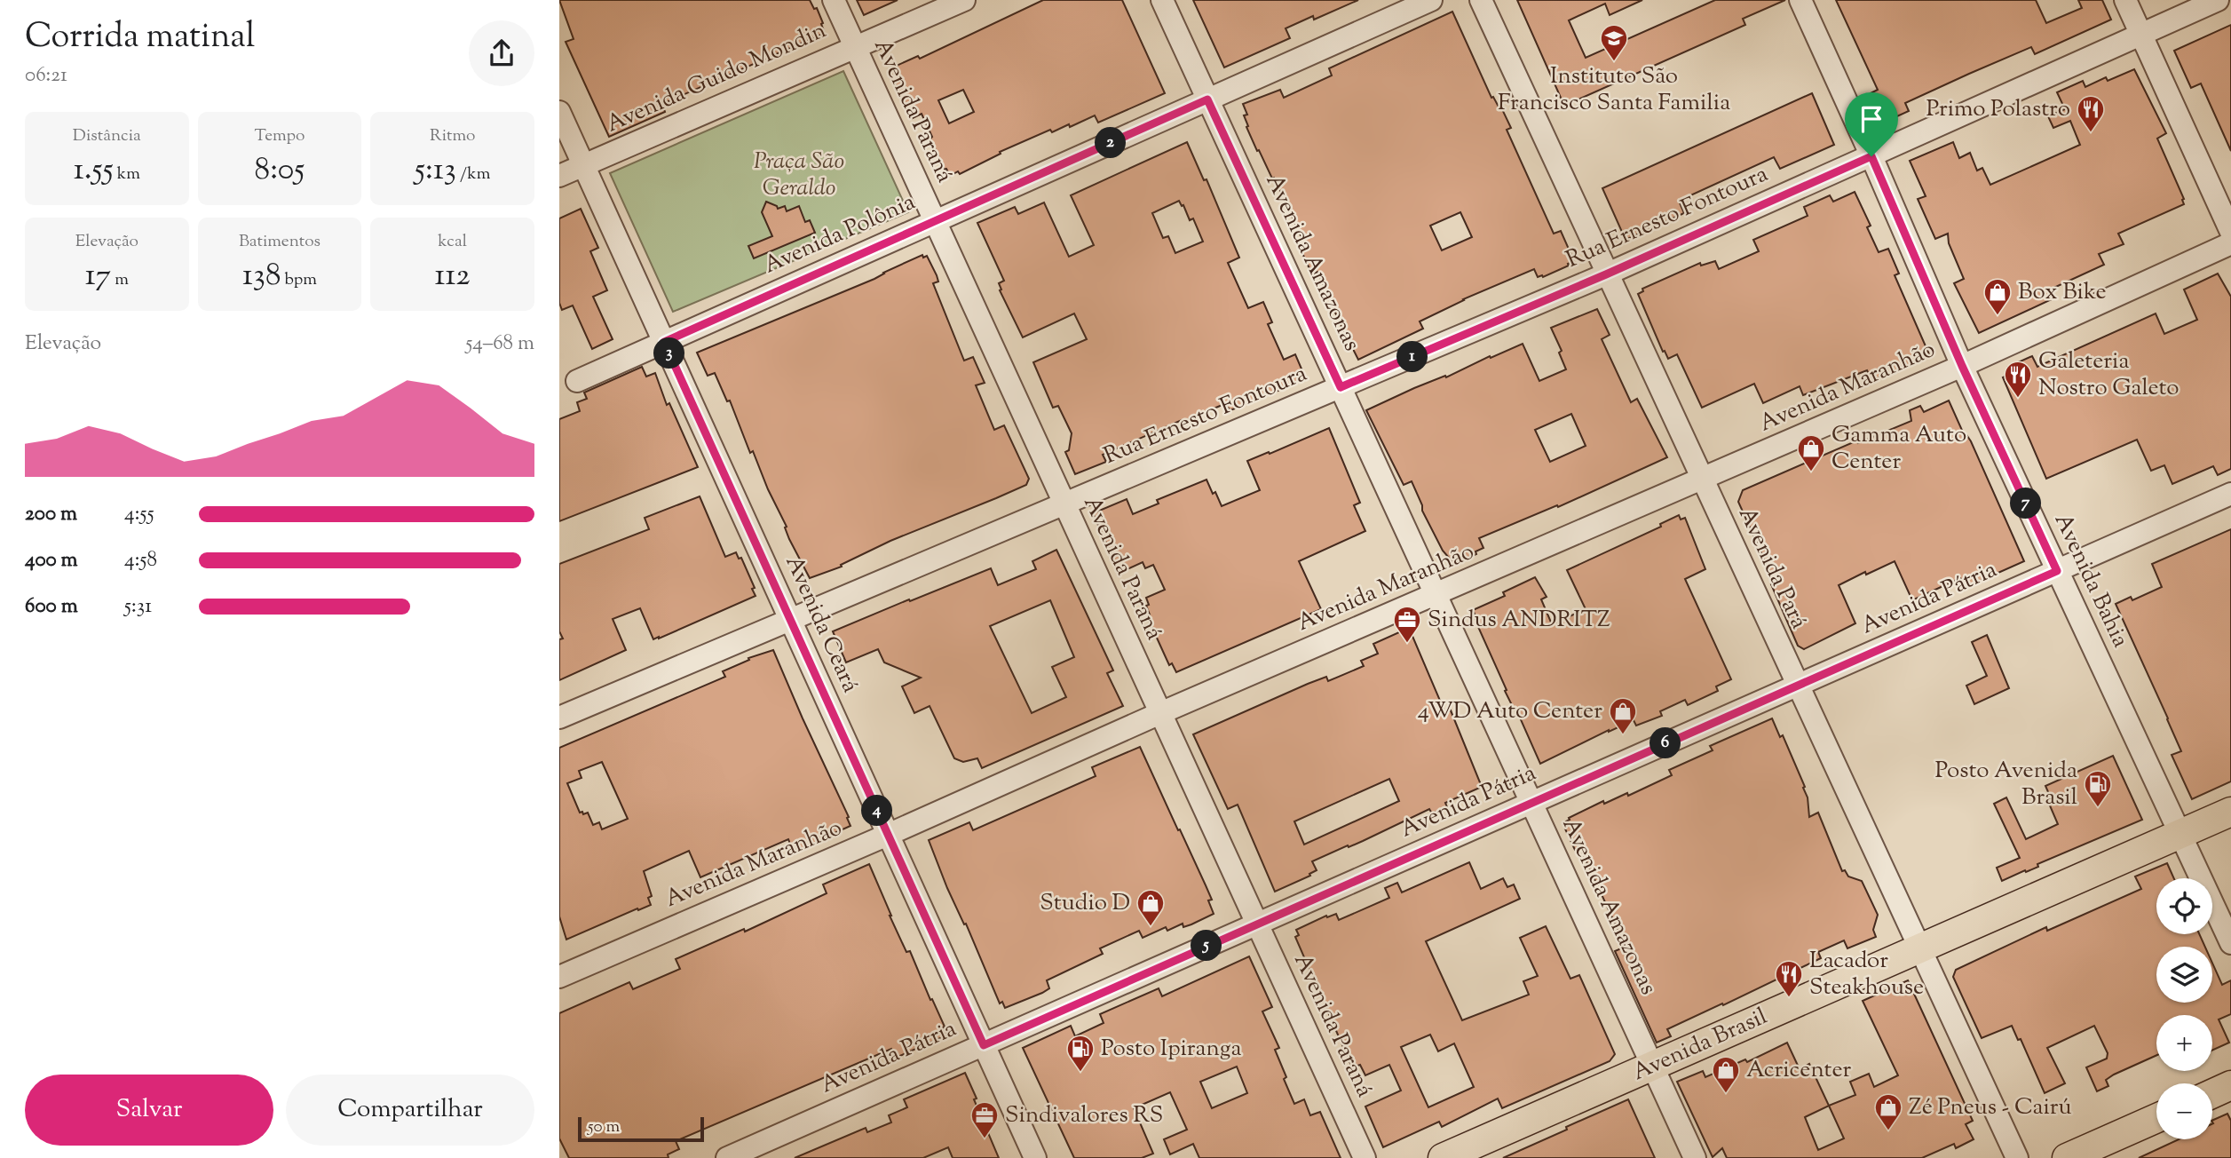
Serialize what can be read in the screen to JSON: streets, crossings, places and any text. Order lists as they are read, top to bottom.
{
  "streets": {
    "main road": ["Avenida Brasil"],
    "street": [
      "Avenida Guido Mondin",
      "Avenida Paraná",
      "Rua Ernesto Fontoura",
      "Avenida Polônia",
      "Avenida Amazonas",
      "Avenida Maranhão",
      "Avenida Pará",
      "Avenida Bahia",
      "Avenida Pátria",
      "Avenida Ceará"
    ]
  },
  "crossings": [
    ["Avenida Guido Mondin", "Avenida Paraná"],
    ["Avenida Guido Mondin", "Avenida Ceará"],
    ["Avenida Paraná", "Rua Ernesto Fontoura"],
    ["Avenida Paraná", "Avenida Polônia"],
    ["Avenida Paraná", "Avenida Maranhão"],
    ["Avenida Paraná", "Avenida Pátria"],
    ["Rua Ernesto Fontoura", "Avenida Amazonas"],
    ["Rua Ernesto Fontoura", "Avenida Pará"],
    ["Rua Ernesto Fontoura", "Avenida Bahia"],
    ["Rua Ernesto Fontoura", "Avenida Ceará"],
    ["Avenida Polônia", "Avenida Amazonas"],
    ["Avenida Polônia", "Avenida Ceará"],
    ["Avenida Amazonas", "Avenida Maranhão"],
    ["Avenida Amazonas", "Avenida Pátria"],
    ["Avenida Amazonas", "Avenida Brasil"],
    ["Avenida Maranhão", "Avenida Pará"],
    ["Avenida Maranhão", "Avenida Bahia"],
    ["Avenida Maranhão", "Avenida Ceará"],
    ["Avenida Pará", "Avenida Pátria"],
    ["Avenida Pará", "Avenida Brasil"],
    ["Avenida Bahia", "Avenida Pátria"],
    ["Avenida Bahia", "Avenida Brasil"],
    ["Avenida Pátria", "Avenida Ceará"]
  ],
  "parks": ["Praça São Geraldo"],
  "places": {
    "school or university": ["Instituto São Francisco Santa Familia"],
    "restaurant": ["Primo Polastro", "Galeteria Nostro Galeto", "Lacador Steakhouse"],
    "shop": [
      "Box Bike",
      "Gamma Auto Center",
      "4WD Auto Center",
      "Studio D",
      "Acricenter",
      "Zé Pneus - Cairú"
    ],
    "office": ["Sindus ANDRITZ", "Sindivalores RS"],
    "fuel station": ["Posto Avenida Brasil", "Posto Ipiranga"]
  },
  "scale_bar": "50 m",
  "page": {
    "heading": ["Corrida matinal", "06:21"],
    "stats": [
      ["Distância", "1.55 km"],
      ["Tempo", "8:05"],
      ["Ritmo", "5:13 /km"],
      ["Elevação", "17 m"],
      ["Batimentos", "138 bpm"],
      ["kcal", "112"]
    ],
    "pins": [
      "2",
      "3",
      "1",
      "7",
      "6",
      "4",
      "5"
    ],
    "chart": ["Elevação", "54–68 m"],
    "list": [
      {
        "name": "200 m",
        "note": "4:55"
      },
      {
        "name": "400 m",
        "note": "4:58"
      },
      {
        "name": "600 m",
        "note": "5:31"
      }
    ],
    "map_buttons": ["+", "−"],
    "buttons": ["Salvar", "Compartilhar"],
    "scale": "50 m"
  }
}
